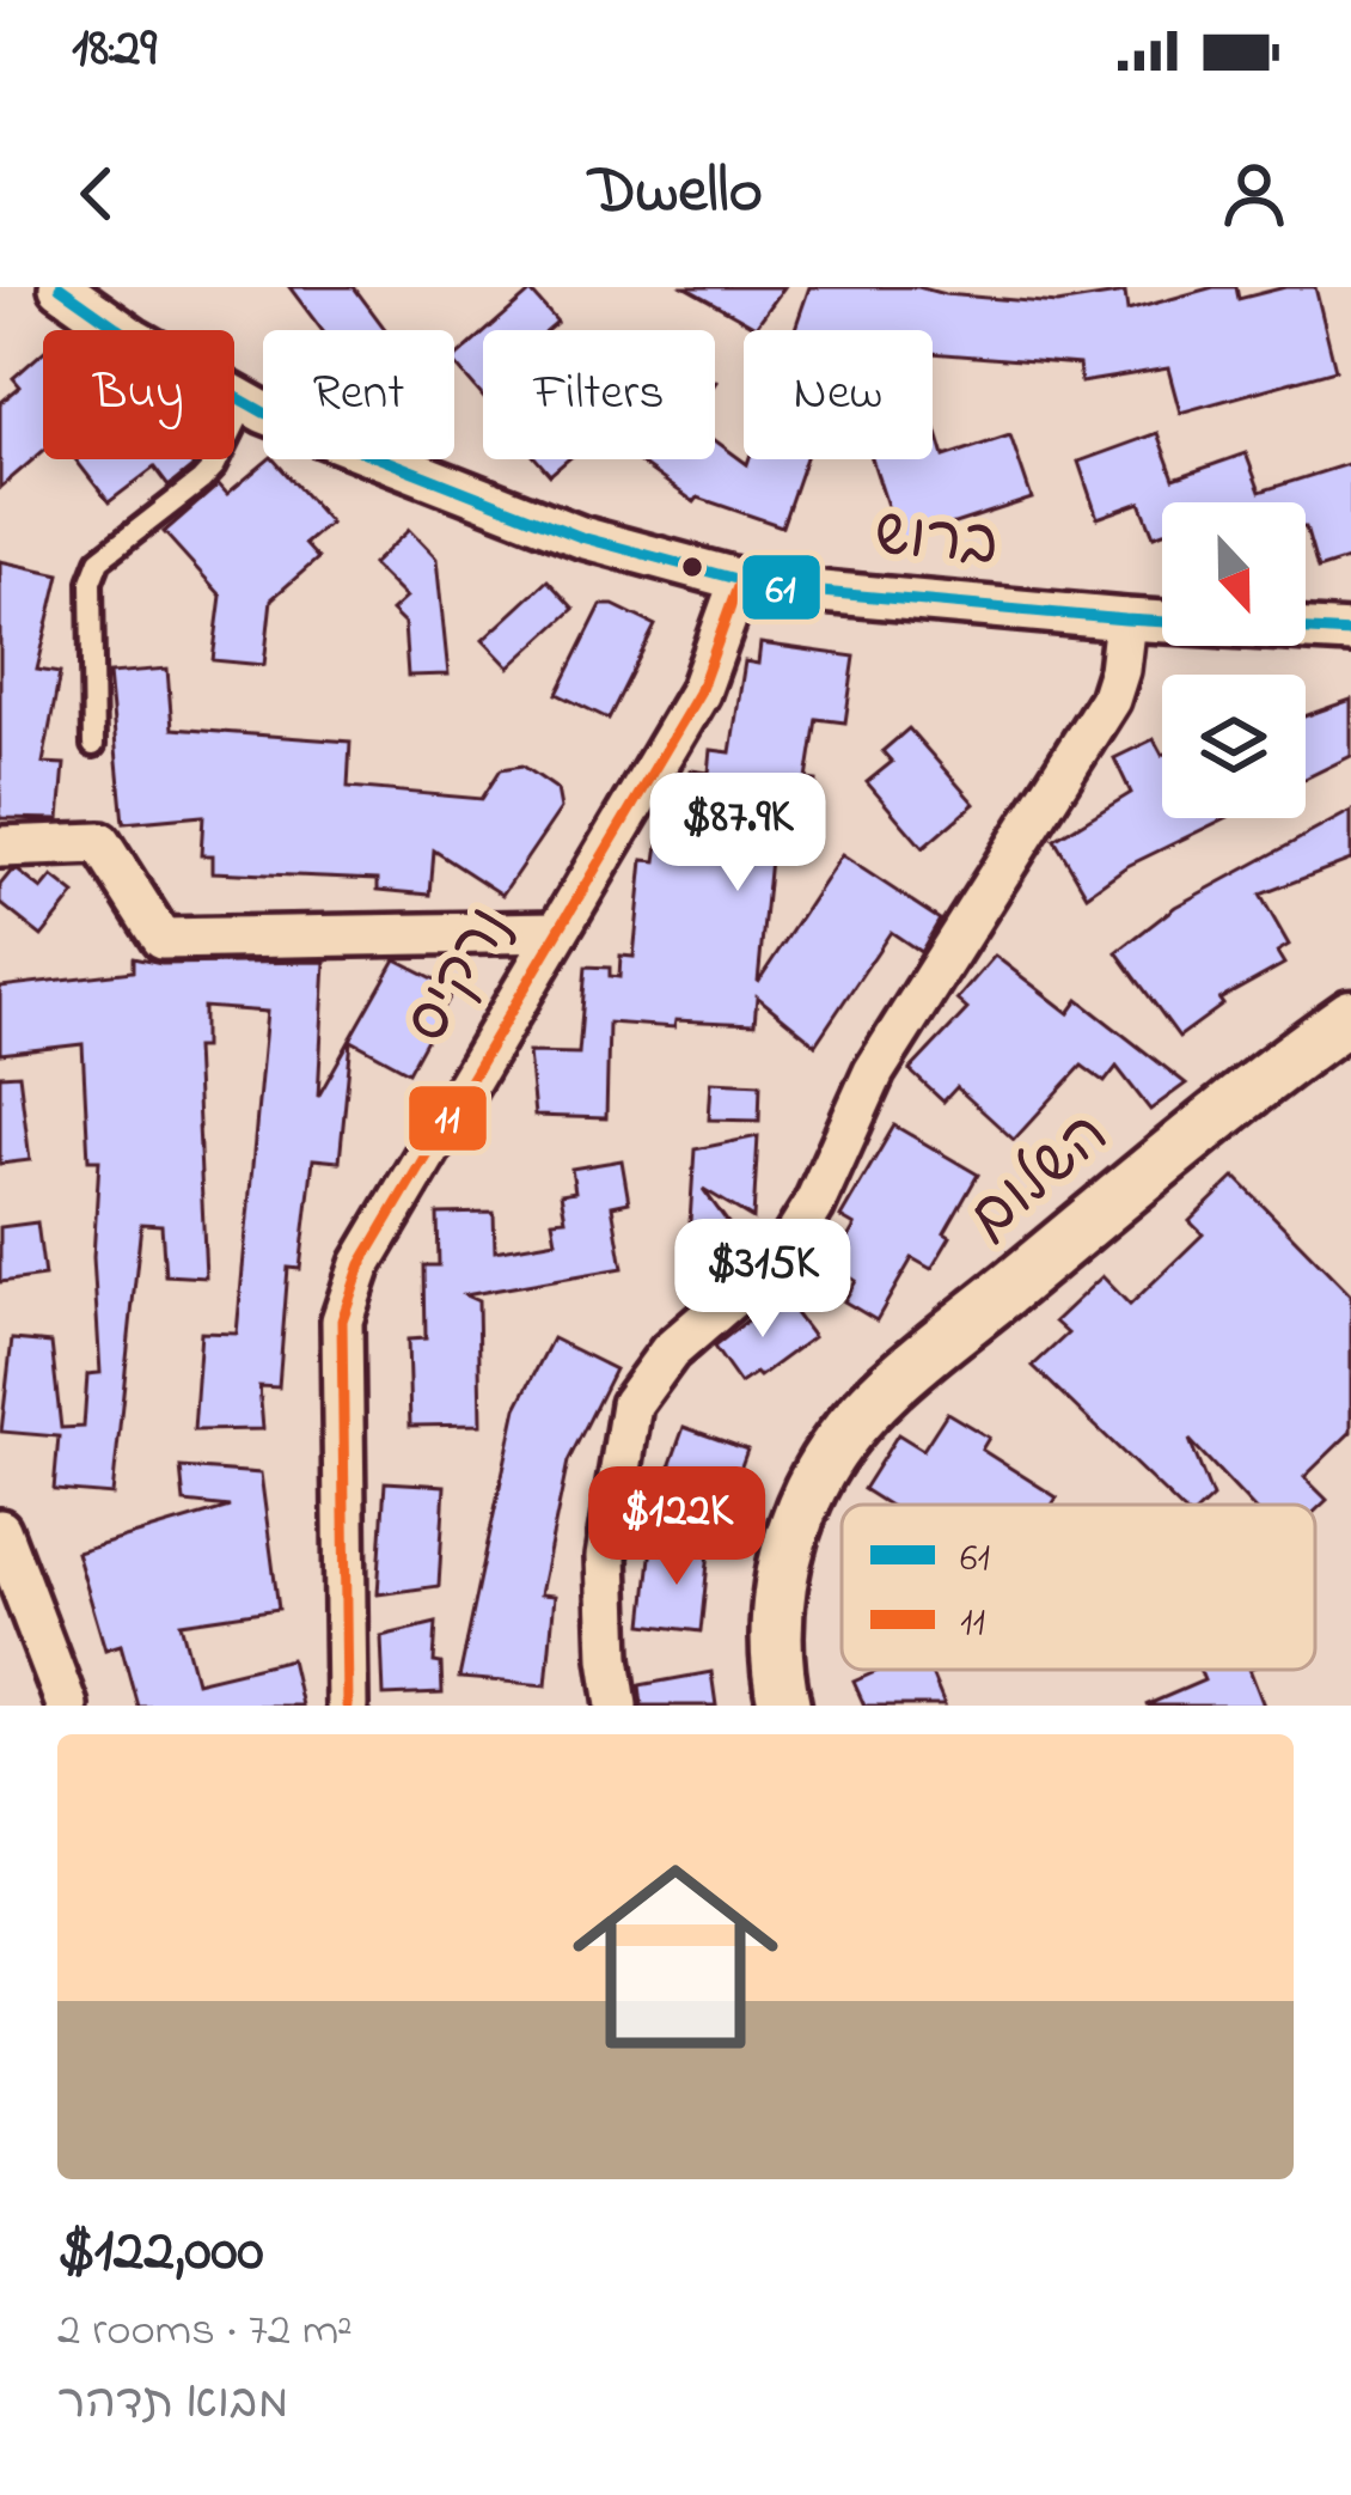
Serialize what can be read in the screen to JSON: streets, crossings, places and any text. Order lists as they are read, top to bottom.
{
  "streets": {
    "street": ["ברוש", "נרקיס", "השלום"]
  },
  "crossings": [
    ["ברוש", "נרקיס"]
  ],
  "lines": ["transit line 61", "transit line 11"],
  "legend": ["61", "11"],
  "north": "bottom",
  "page": {
    "status": "18:29",
    "header": "Dwello",
    "chip": [
      "Buy",
      "Rent",
      "Filters",
      "New"
    ],
    "price": ["$87.9K", "$315K", "$122K"],
    "list": [
      {
        "name": "$122,000",
        "note": "2 rooms · 72 m² · מבוא תדהר"
      }
    ]
  }
}
